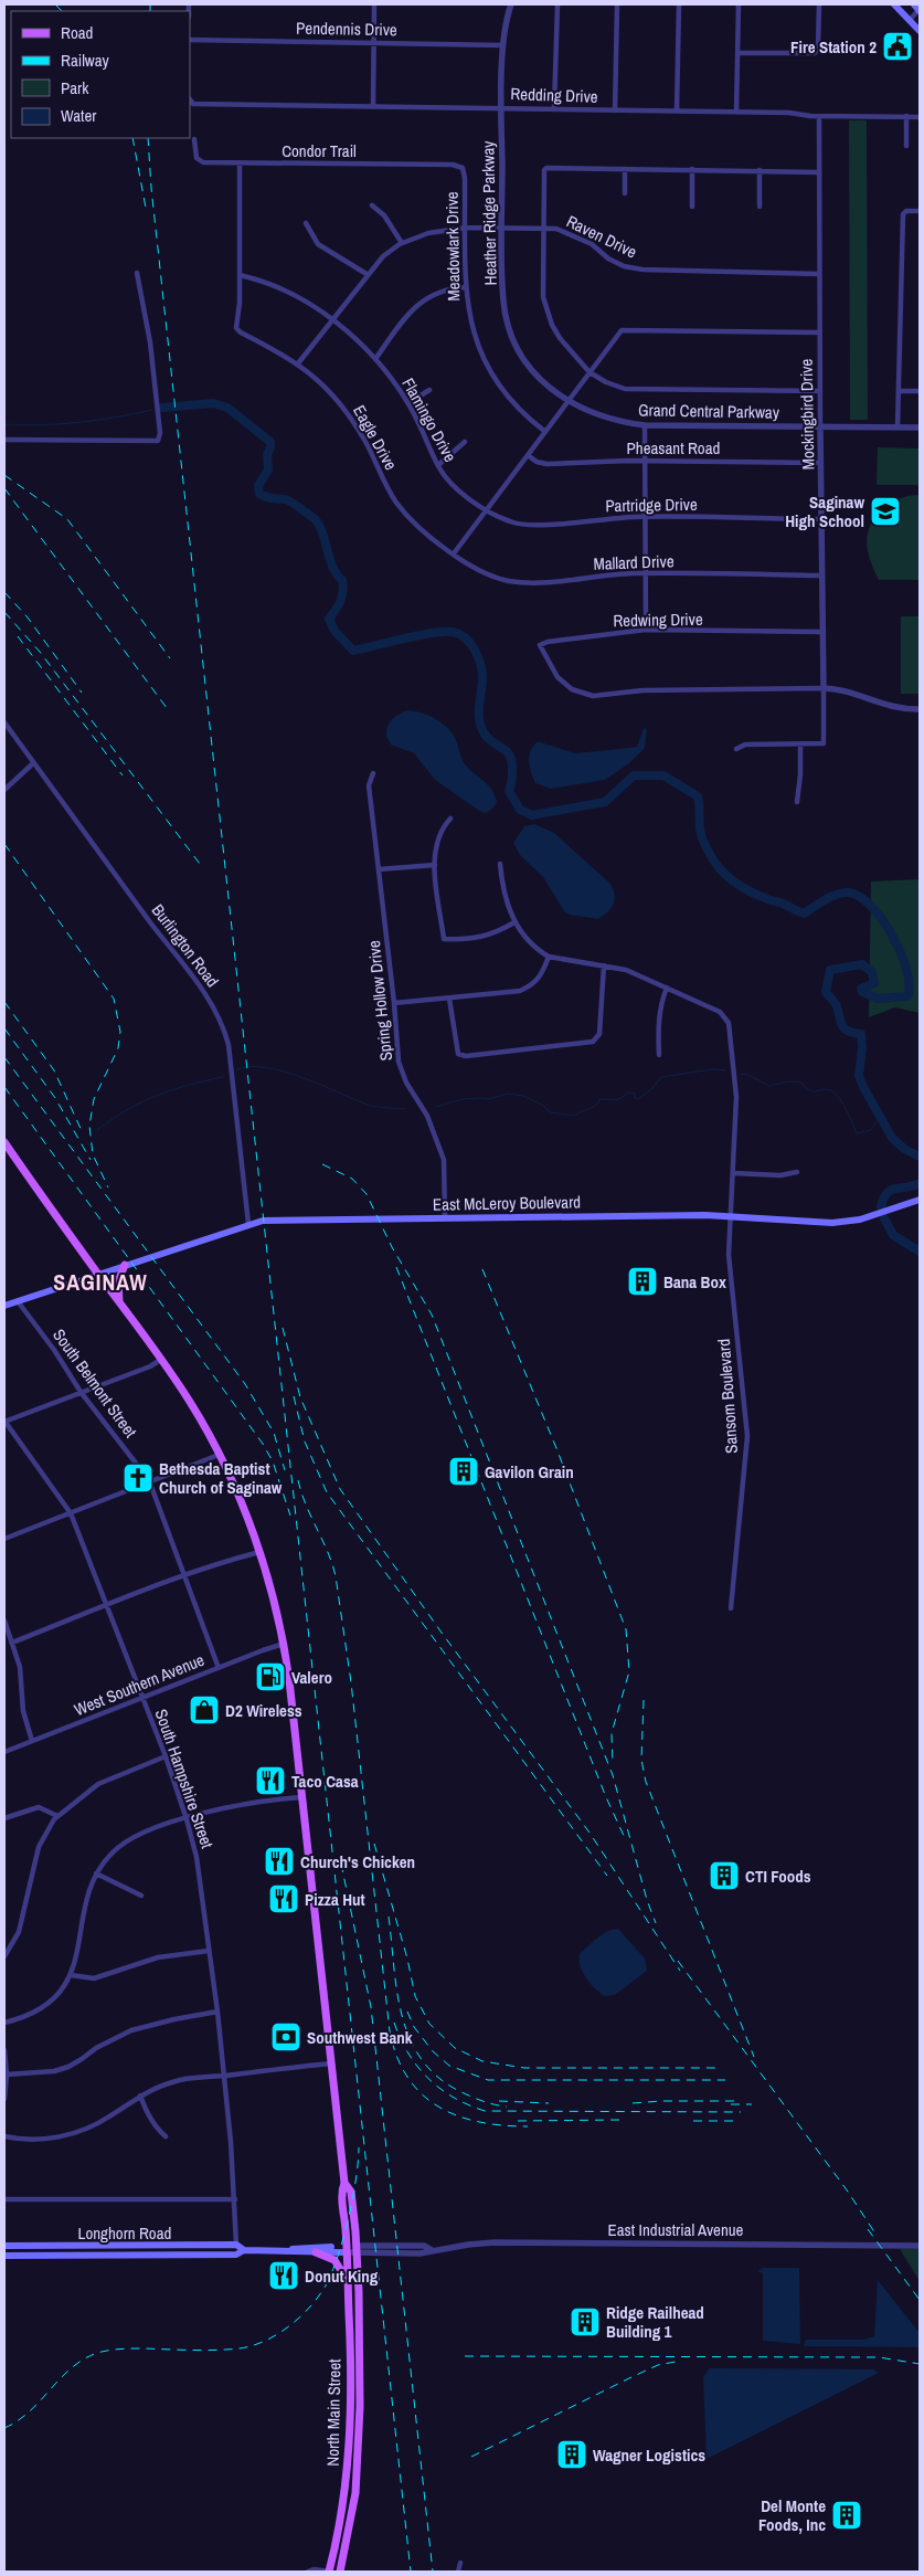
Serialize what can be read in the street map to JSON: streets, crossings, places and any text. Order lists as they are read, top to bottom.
{
  "streets": {
    "main road": ["East McLeroy Boulevard", "Longhorn Road", "North Main Street"],
    "street": [
      "Pendennis Drive",
      "Redding Drive",
      "Condor Trail",
      "Heather Ridge Parkway",
      "Raven Drive",
      "Meadowlark Drive",
      "Grand Central Parkway",
      "Mockingbird Drive",
      "Flamingo Drive",
      "Eagle Drive",
      "Pheasant Road",
      "Partridge Drive",
      "Mallard Drive",
      "Redwing Drive",
      "Burlington Road",
      "Spring Hollow Drive",
      "South Belmont Street",
      "Sansom Boulevard",
      "West Southern Avenue",
      "South Hampshire Street",
      "East Industrial Avenue"
    ]
  },
  "crossings": [
    ["Pendennis Drive", "Heather Ridge Parkway"],
    ["Redding Drive", "Heather Ridge Parkway"],
    ["Redding Drive", "Mockingbird Drive"],
    ["Condor Trail", "Meadowlark Drive"],
    ["Heather Ridge Parkway", "Raven Drive"],
    ["Heather Ridge Parkway", "Grand Central Parkway"],
    ["Raven Drive", "Meadowlark Drive"],
    ["Raven Drive", "Mockingbird Drive"],
    ["Raven Drive", "Flamingo Drive"],
    ["Raven Drive", "Eagle Drive"],
    ["Grand Central Parkway", "Mockingbird Drive"],
    ["Mockingbird Drive", "Pheasant Road"],
    ["Mockingbird Drive", "Partridge Drive"],
    ["Mockingbird Drive", "Mallard Drive"],
    ["Mockingbird Drive", "Redwing Drive"],
    ["Flamingo Drive", "Eagle Drive"],
    ["Flamingo Drive", "Partridge Drive"],
    ["Eagle Drive", "Mallard Drive"],
    ["Burlington Road", "East McLeroy Boulevard"],
    ["Spring Hollow Drive", "East McLeroy Boulevard"],
    ["East McLeroy Boulevard", "South Belmont Street"],
    ["East McLeroy Boulevard", "Sansom Boulevard"],
    ["South Belmont Street", "West Southern Avenue"],
    ["West Southern Avenue", "South Hampshire Street"],
    ["South Hampshire Street", "Longhorn Road"],
    ["East Industrial Avenue", "Longhorn Road"],
    ["East Industrial Avenue", "North Main Street"],
    ["Longhorn Road", "North Main Street"]
  ],
  "districts": ["SAGINAW"],
  "places": {
    "public building": ["Fire Station 2"],
    "school or university": ["Saginaw High School"],
    "building": [
      "Bana Box",
      "Gavilon Grain",
      "CTI Foods",
      "Ridge Railhead Building 1",
      "Wagner Logistics",
      "Del Monte Foods, Inc"
    ],
    "church": ["Bethesda Baptist Church of Saginaw"],
    "fuel station": ["Valero"],
    "shop": ["D2 Wireless"],
    "restaurant": [
      "Taco Casa",
      "Church's Chicken",
      "Pizza Hut",
      "Donut King"
    ],
    "bank": ["Southwest Bank"]
  },
  "legend": [
    "Road",
    "Railway",
    "Park",
    "Water"
  ]
}
